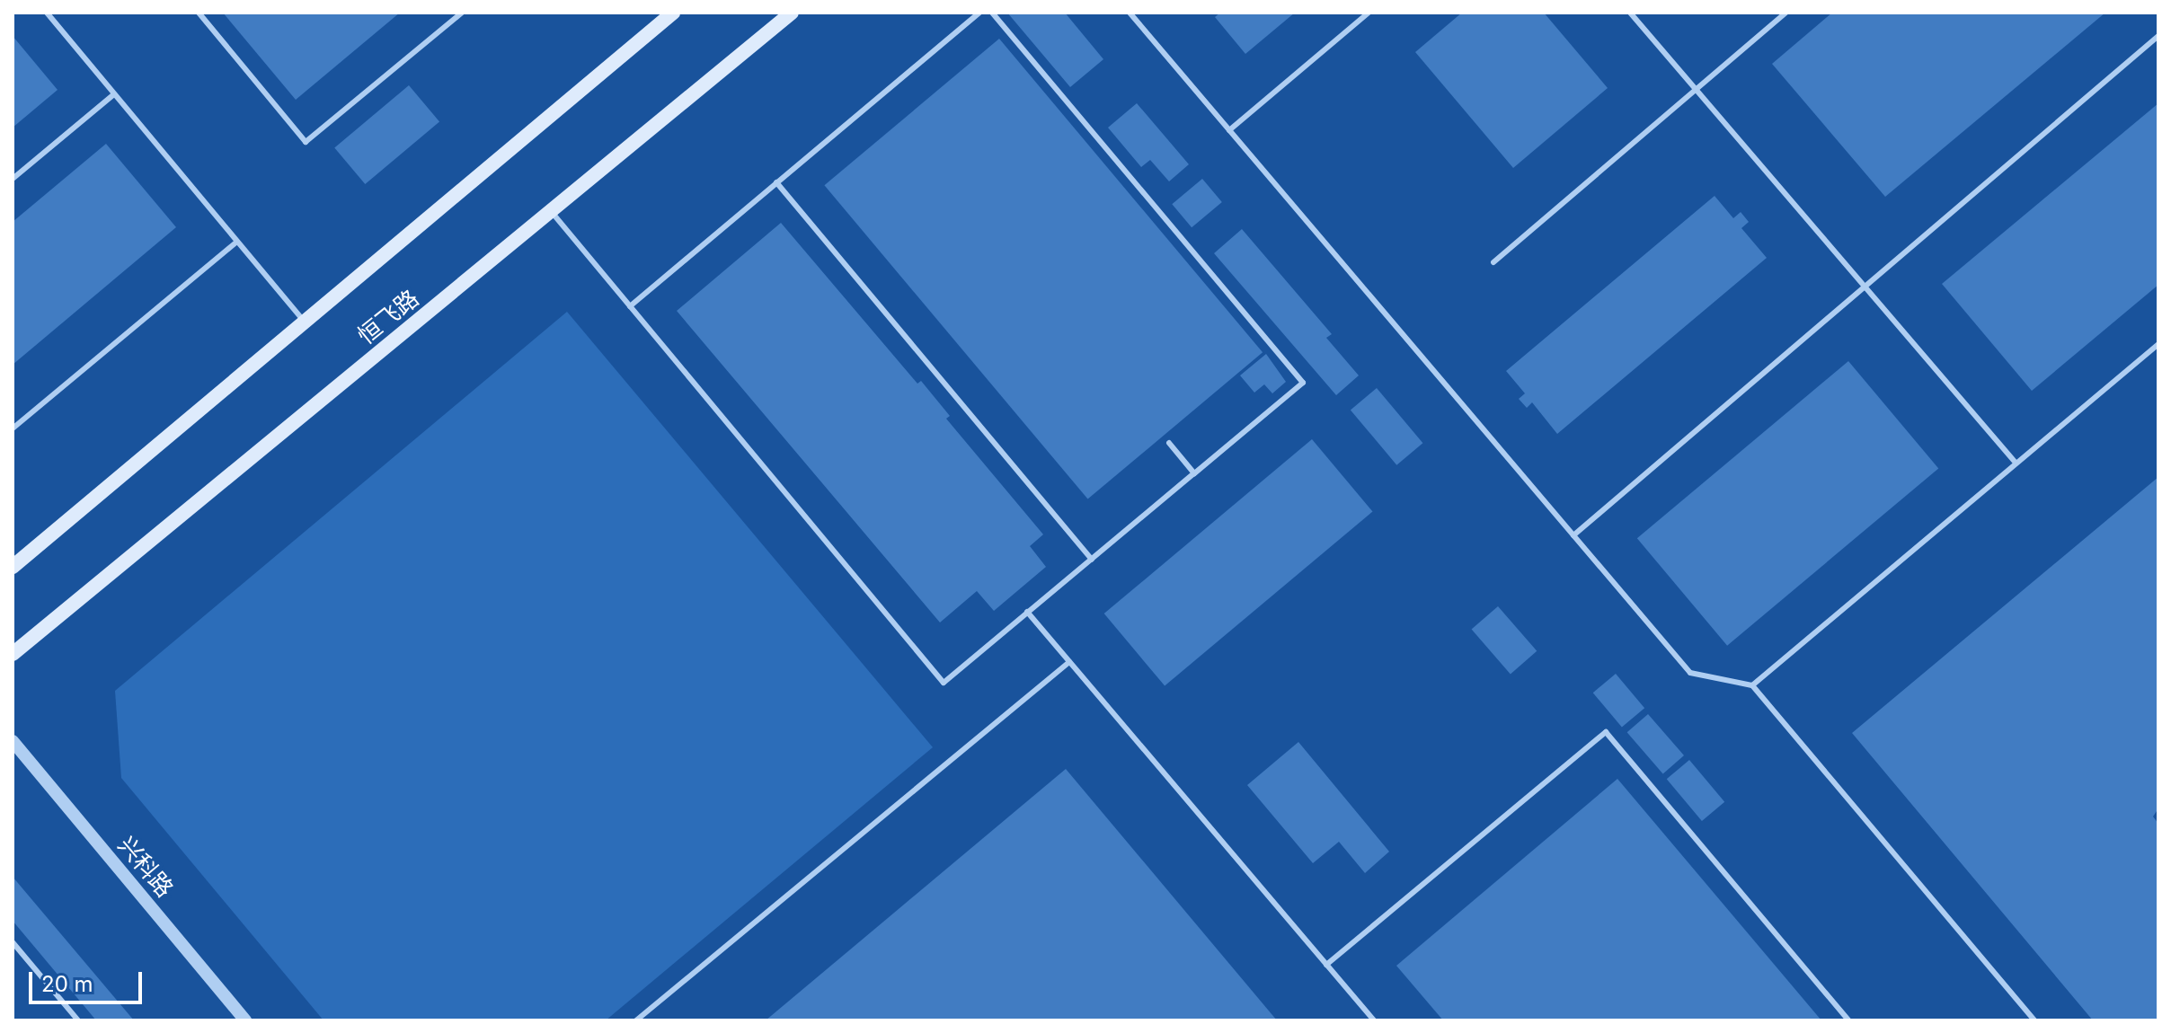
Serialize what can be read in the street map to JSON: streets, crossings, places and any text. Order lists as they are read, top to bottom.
{
  "streets": {
    "main road": ["恒飞路"],
    "street": ["兴科路"]
  },
  "scale_bar": "20 m"
}
